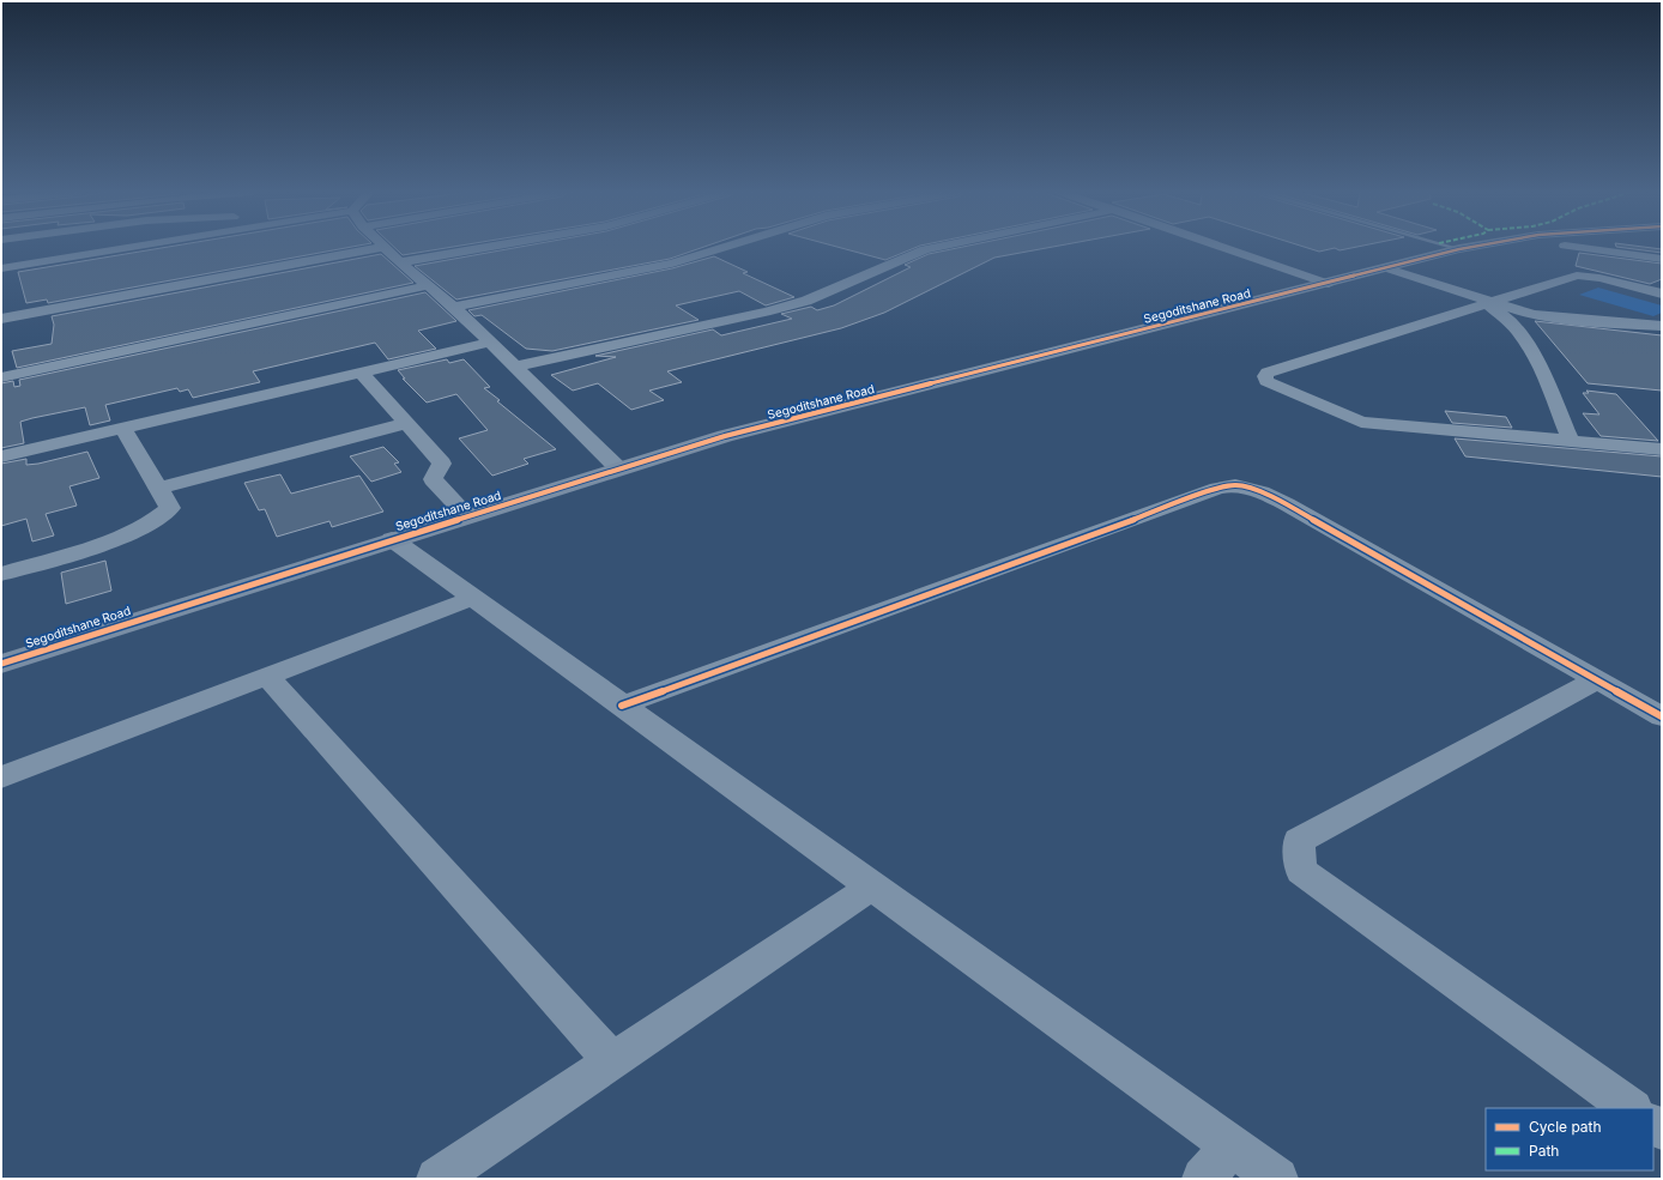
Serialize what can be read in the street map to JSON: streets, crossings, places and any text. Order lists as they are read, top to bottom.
{
  "streets": {
    "street": ["Segoditshane Road"]
  },
  "legend": ["Cycle path", "Path"]
}
